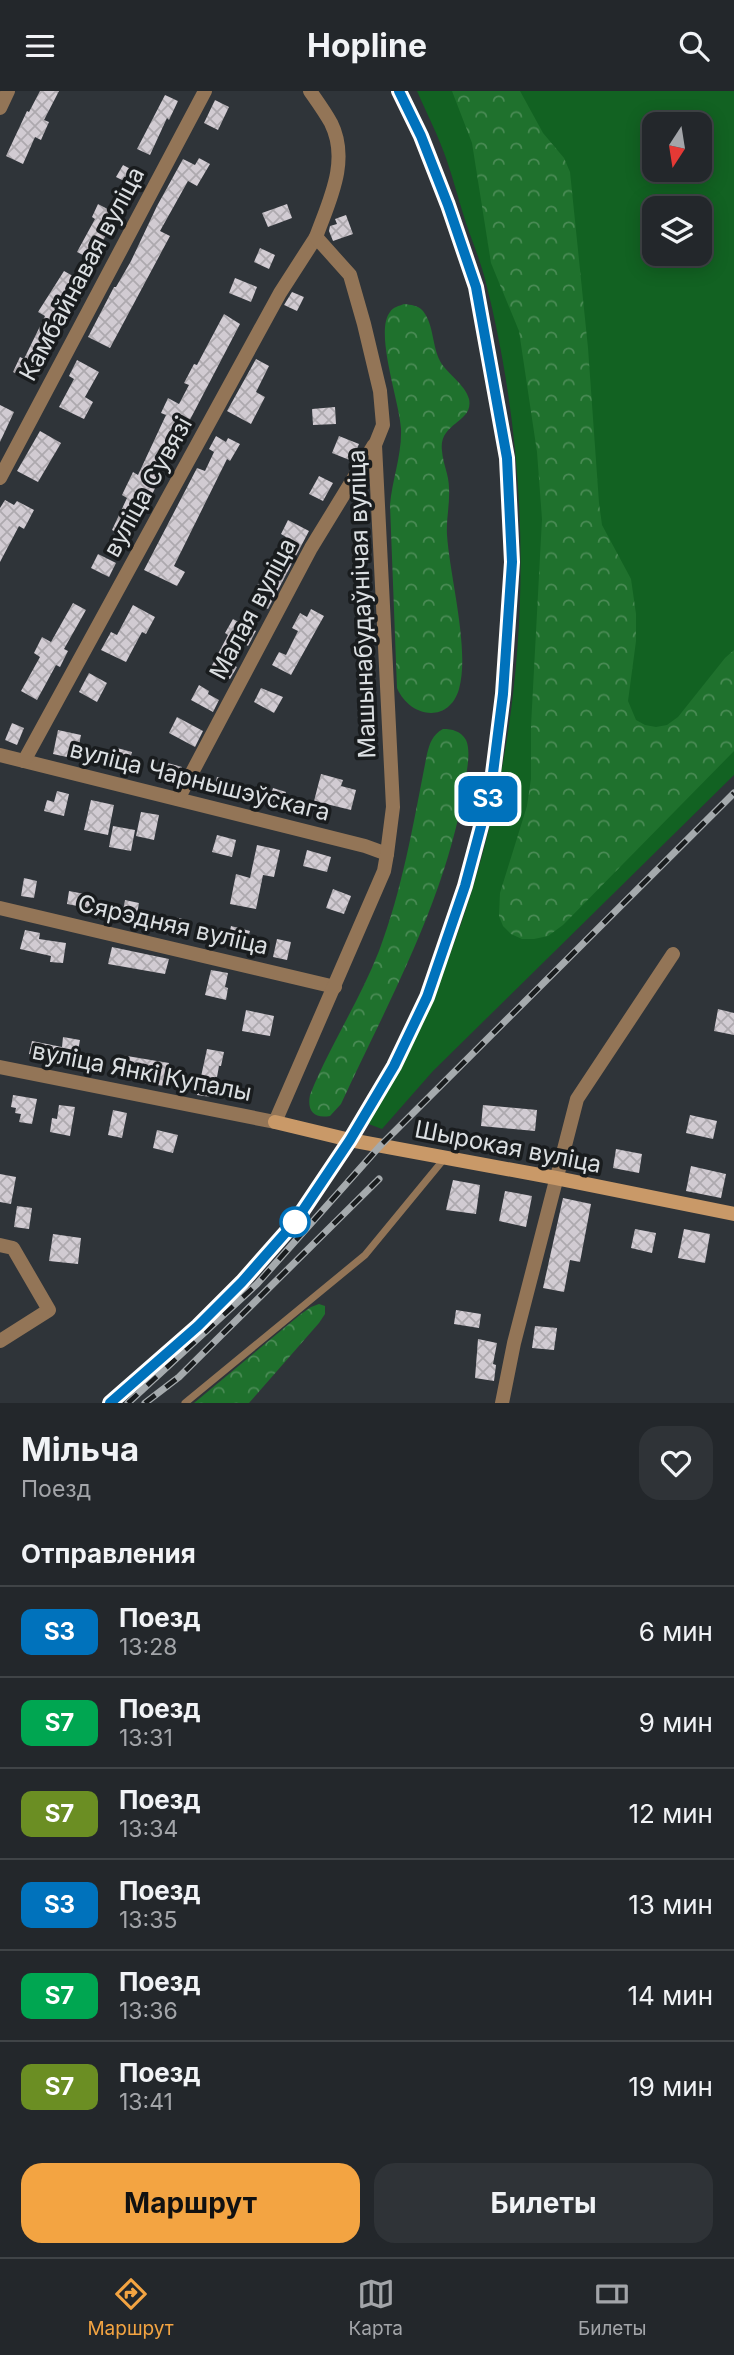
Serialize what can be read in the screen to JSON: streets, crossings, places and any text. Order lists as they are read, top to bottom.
{
  "streets": {
    "street": [
      "Камбайнавая вуліца",
      "вуліца Сувязі",
      "Машынабудаўнічая вуліца",
      "Малая вуліца",
      "вуліца Чарнышэўскага",
      "Сярэдняя вуліца",
      "вуліца Янкі Купалы",
      "Шырокая вуліца"
    ]
  },
  "crossings": [
    ["вуліца Сувязі", "Машынабудаўнічая вуліца"],
    ["вуліца Сувязі", "вуліца Чарнышэўскага"],
    ["Машынабудаўнічая вуліца", "Малая вуліца"],
    ["Машынабудаўнічая вуліца", "вуліца Чарнышэўскага"],
    ["Машынабудаўнічая вуліца", "Сярэдняя вуліца"],
    ["Машынабудаўнічая вуліца", "вуліца Янкі Купалы"],
    ["Машынабудаўнічая вуліца", "Шырокая вуліца"],
    ["Малая вуліца", "вуліца Чарнышэўскага"],
    ["вуліца Янкі Купалы", "Шырокая вуліца"]
  ],
  "north": "bottom",
  "page": {
    "header": "Hopline",
    "on_map": "S3",
    "heading": [
      ["Мільча", "Поезд"],
      "Отправления"
    ],
    "list": [
      {
        "mark": "S3",
        "name": "Поезд",
        "note": "13:28",
        "value": "6 мин"
      },
      {
        "mark": "S7",
        "name": "Поезд",
        "note": "13:31",
        "value": "9 мин"
      },
      {
        "mark": "S7",
        "name": "Поезд",
        "note": "13:34",
        "value": "12 мин"
      },
      {
        "mark": "S3",
        "name": "Поезд",
        "note": "13:35",
        "value": "13 мин"
      },
      {
        "mark": "S7",
        "name": "Поезд",
        "note": "13:36",
        "value": "14 мин"
      },
      {
        "mark": "S7",
        "name": "Поезд",
        "note": "13:41",
        "value": "19 мин"
      }
    ],
    "buttons": ["Маршрут", "Билеты"],
    "tabs": ["Маршрут", "Карта", "Билеты"]
  }
}
